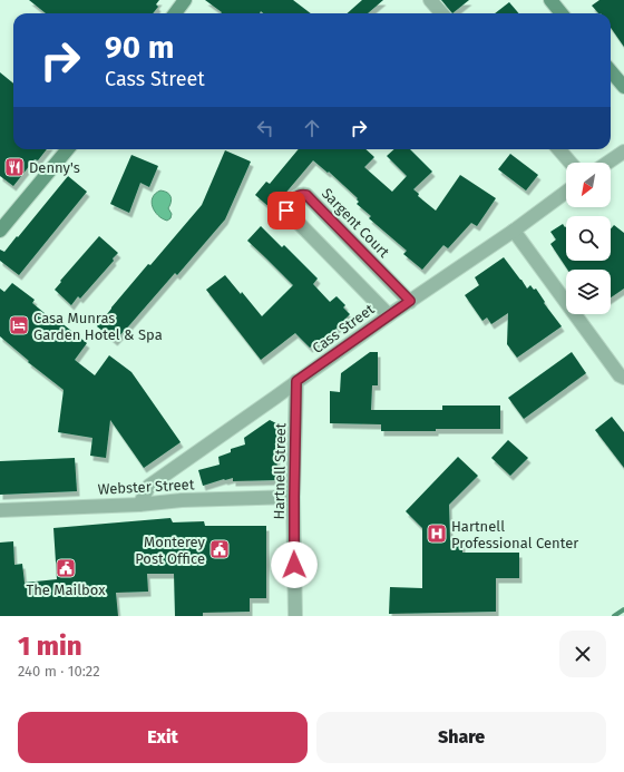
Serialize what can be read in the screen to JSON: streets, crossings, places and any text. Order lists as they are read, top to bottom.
{
  "streets": {
    "street": [
      "Sargent Court",
      "Cass Street",
      "Hartnell Street",
      "Webster Street"
    ]
  },
  "crossings": [
    ["Sargent Court", "Cass Street"],
    ["Cass Street", "Hartnell Street"],
    ["Cass Street", "Webster Street"],
    ["Hartnell Street", "Webster Street"]
  ],
  "places": {
    "restaurant": ["Denny's"],
    "hotel": ["Casa Munras Garden Hotel & Spa"],
    "hospital": ["Hartnell Professional Center"],
    "public building": ["Monterey Post Office", "The Mailbox"]
  },
  "north": "bottom left",
  "page": {
    "turn": ["90 m", "Cass Street"],
    "heading": ["1 min", "240 m · 10:22"],
    "buttons": ["Exit", "Share"]
  }
}
